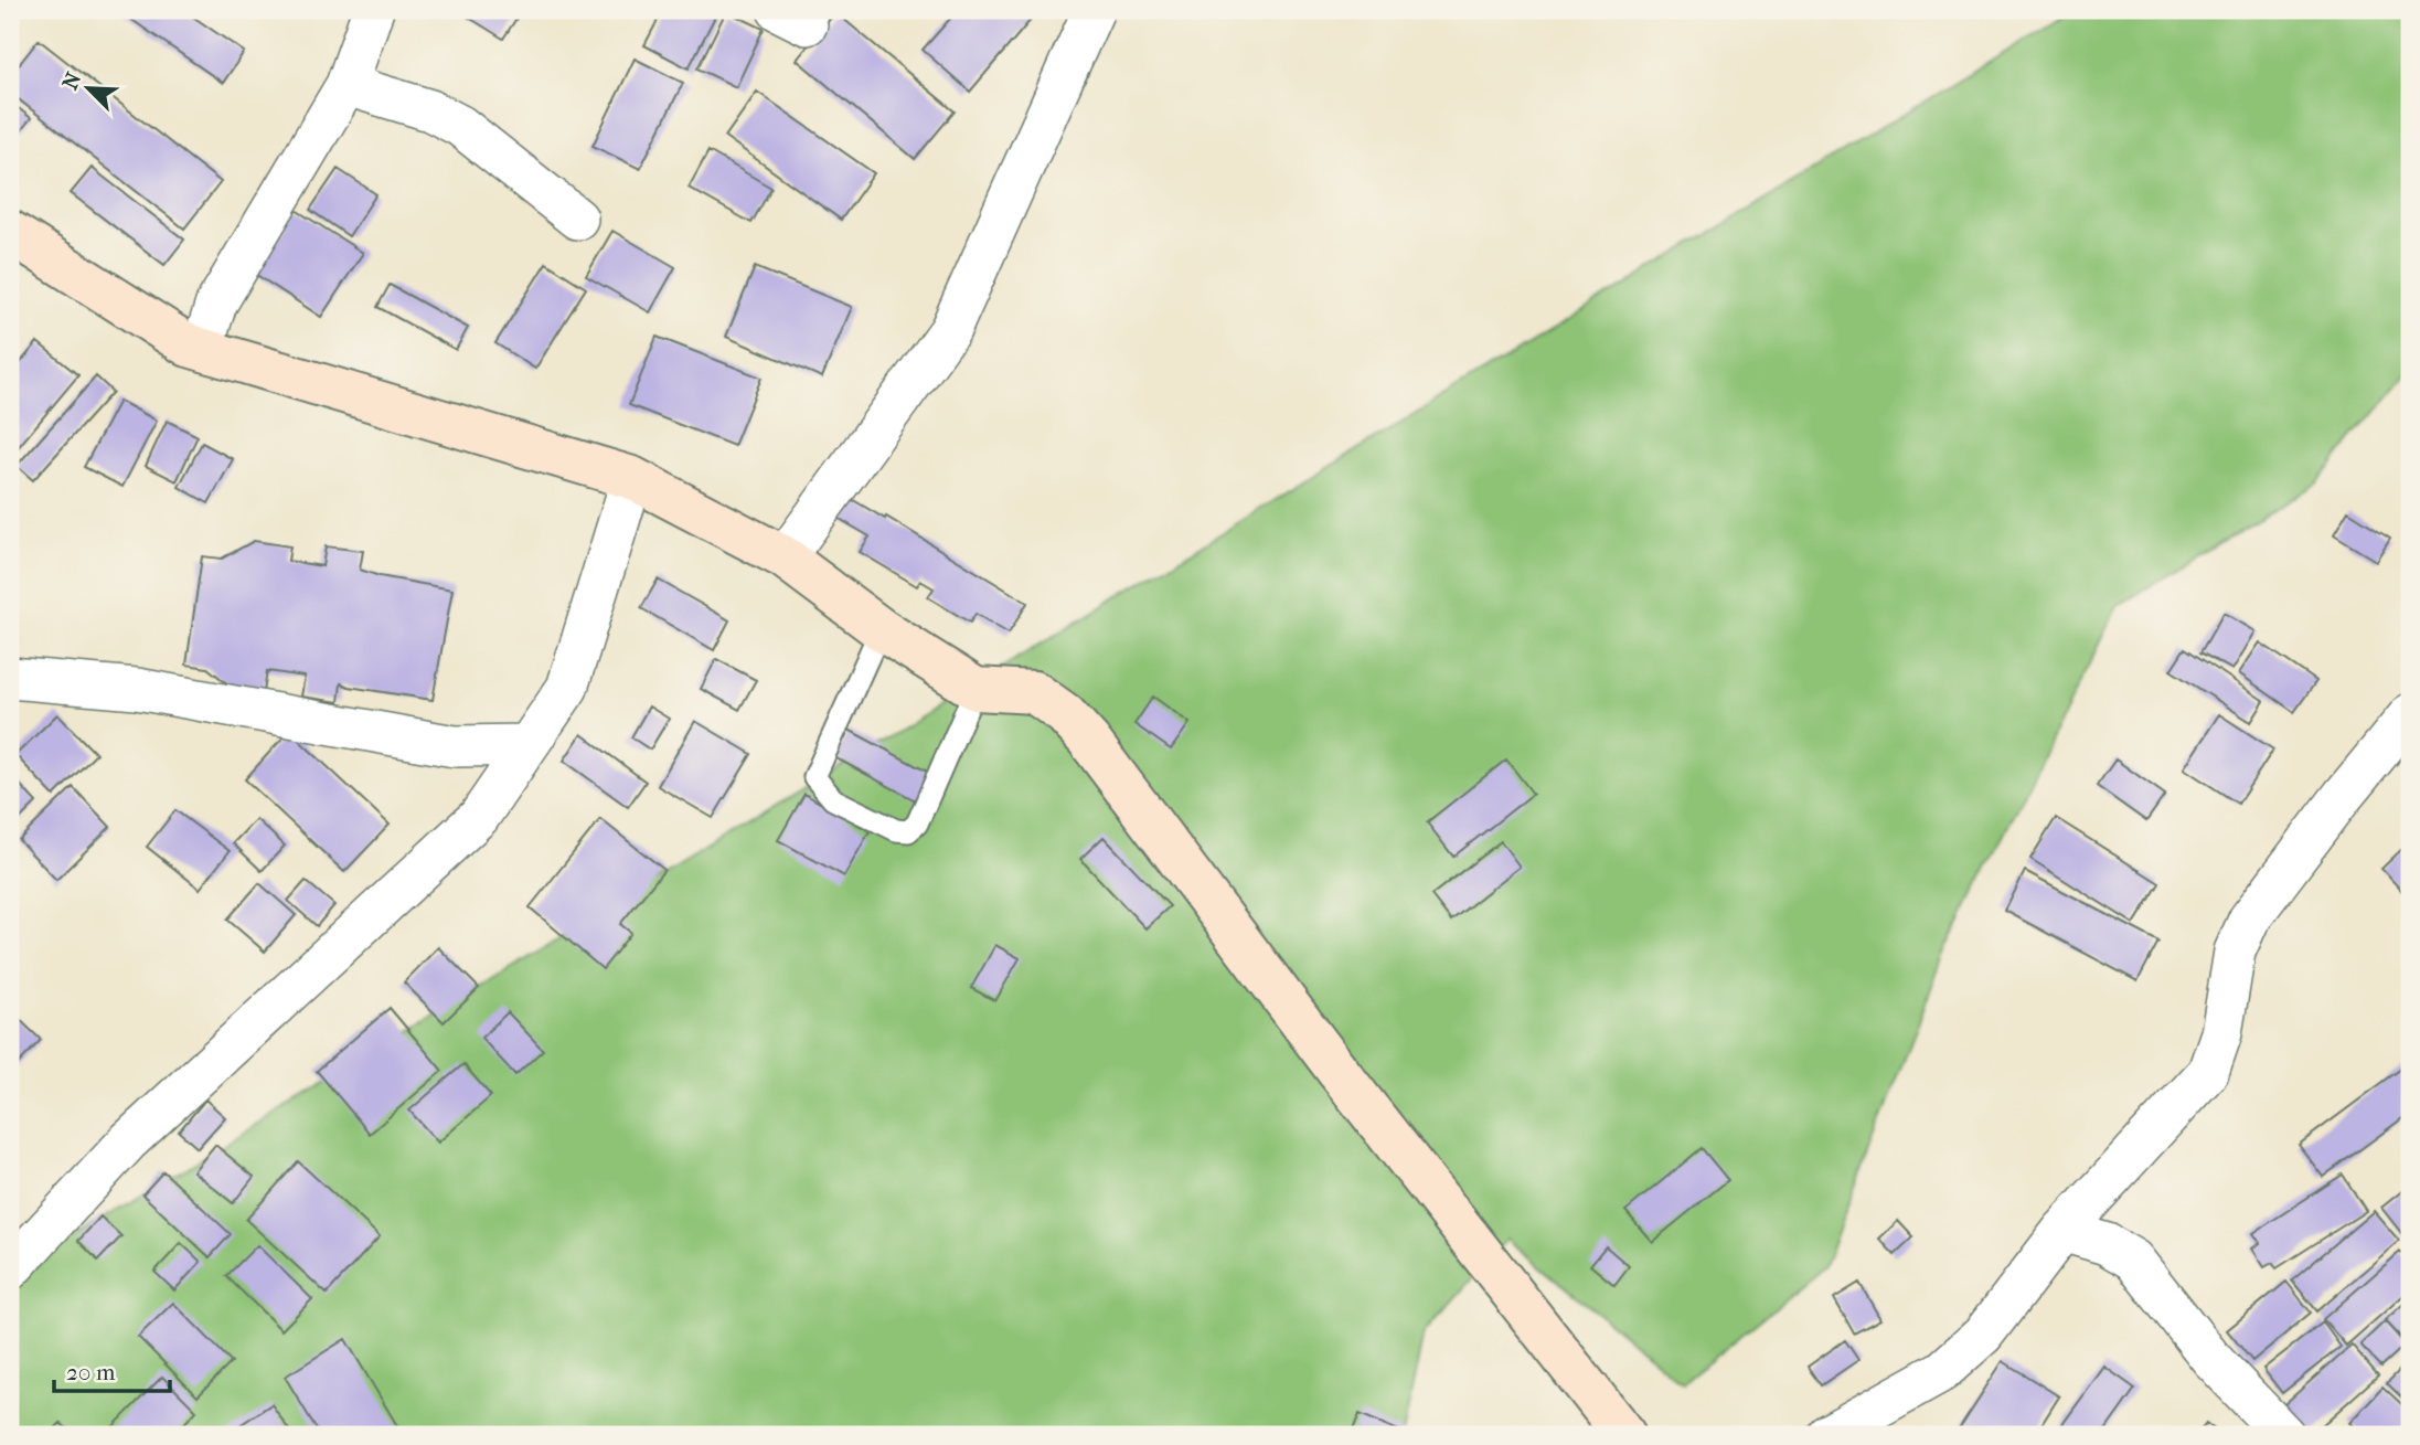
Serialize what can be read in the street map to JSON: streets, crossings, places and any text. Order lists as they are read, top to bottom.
{
  "scale_bar": "20 m",
  "north": "top left"
}
